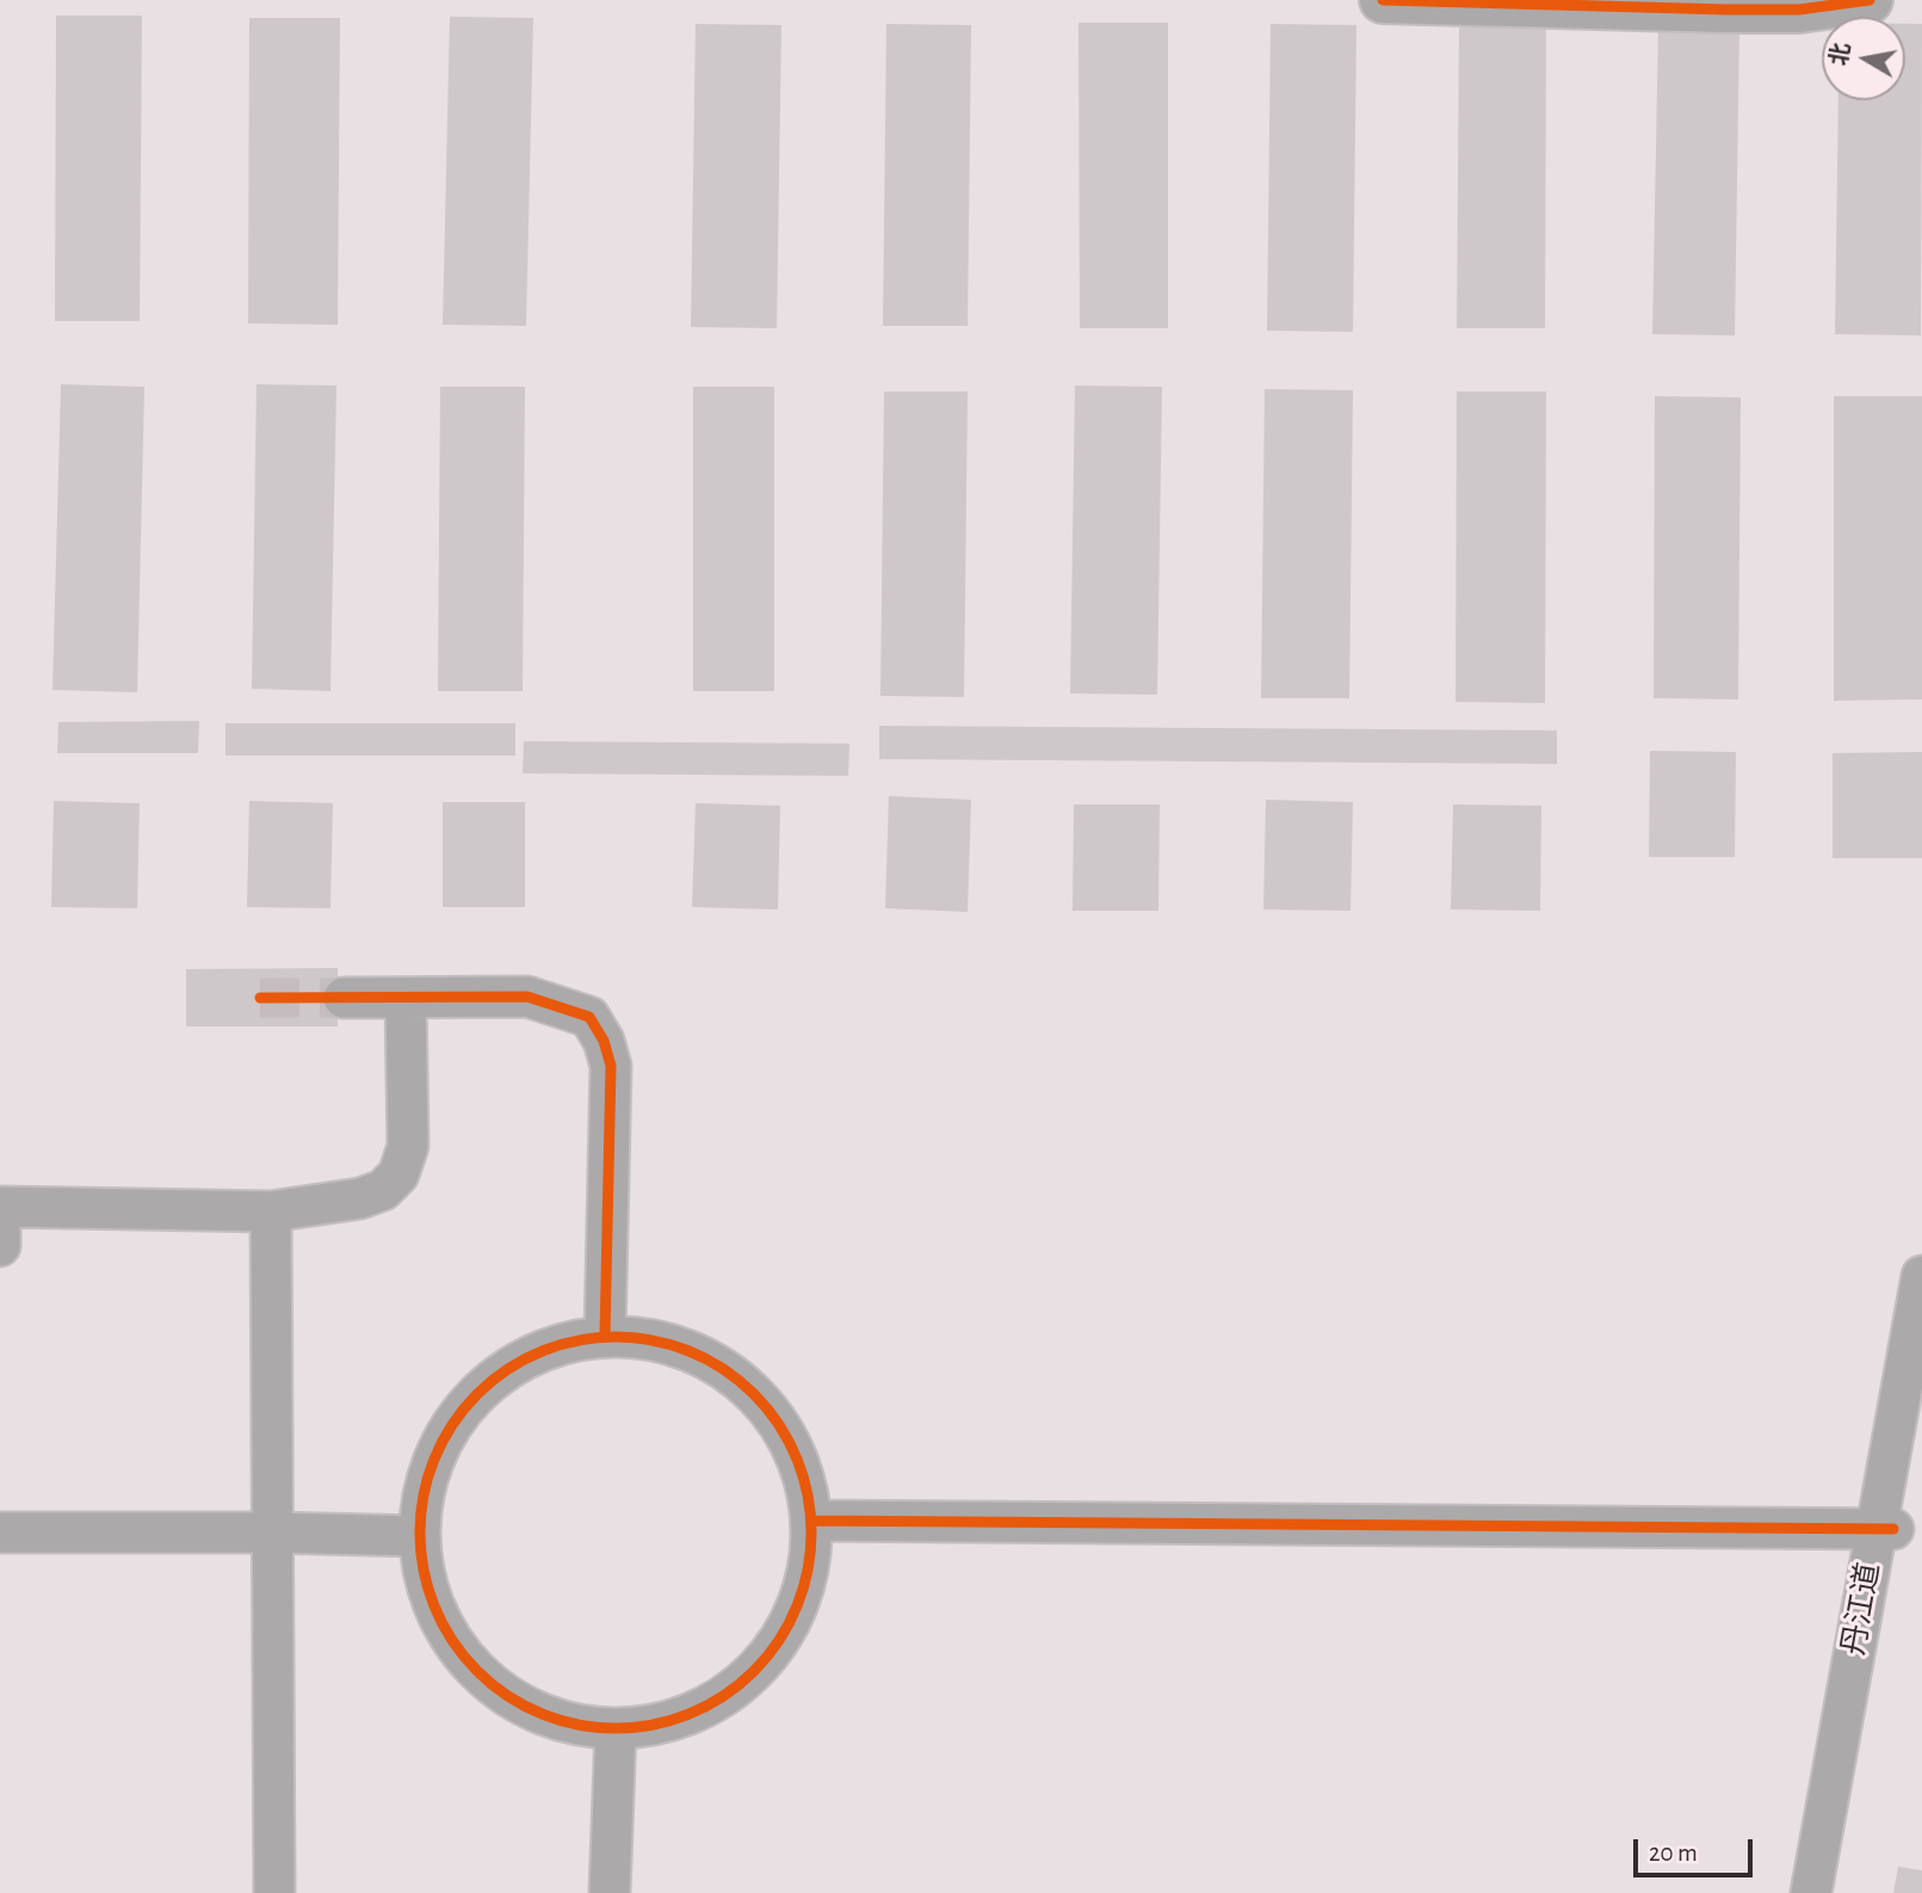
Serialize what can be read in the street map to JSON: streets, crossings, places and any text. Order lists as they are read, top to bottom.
{
  "streets": {
    "street": ["丹江道"]
  },
  "scale_bar": "20 m",
  "north": "left"
}
